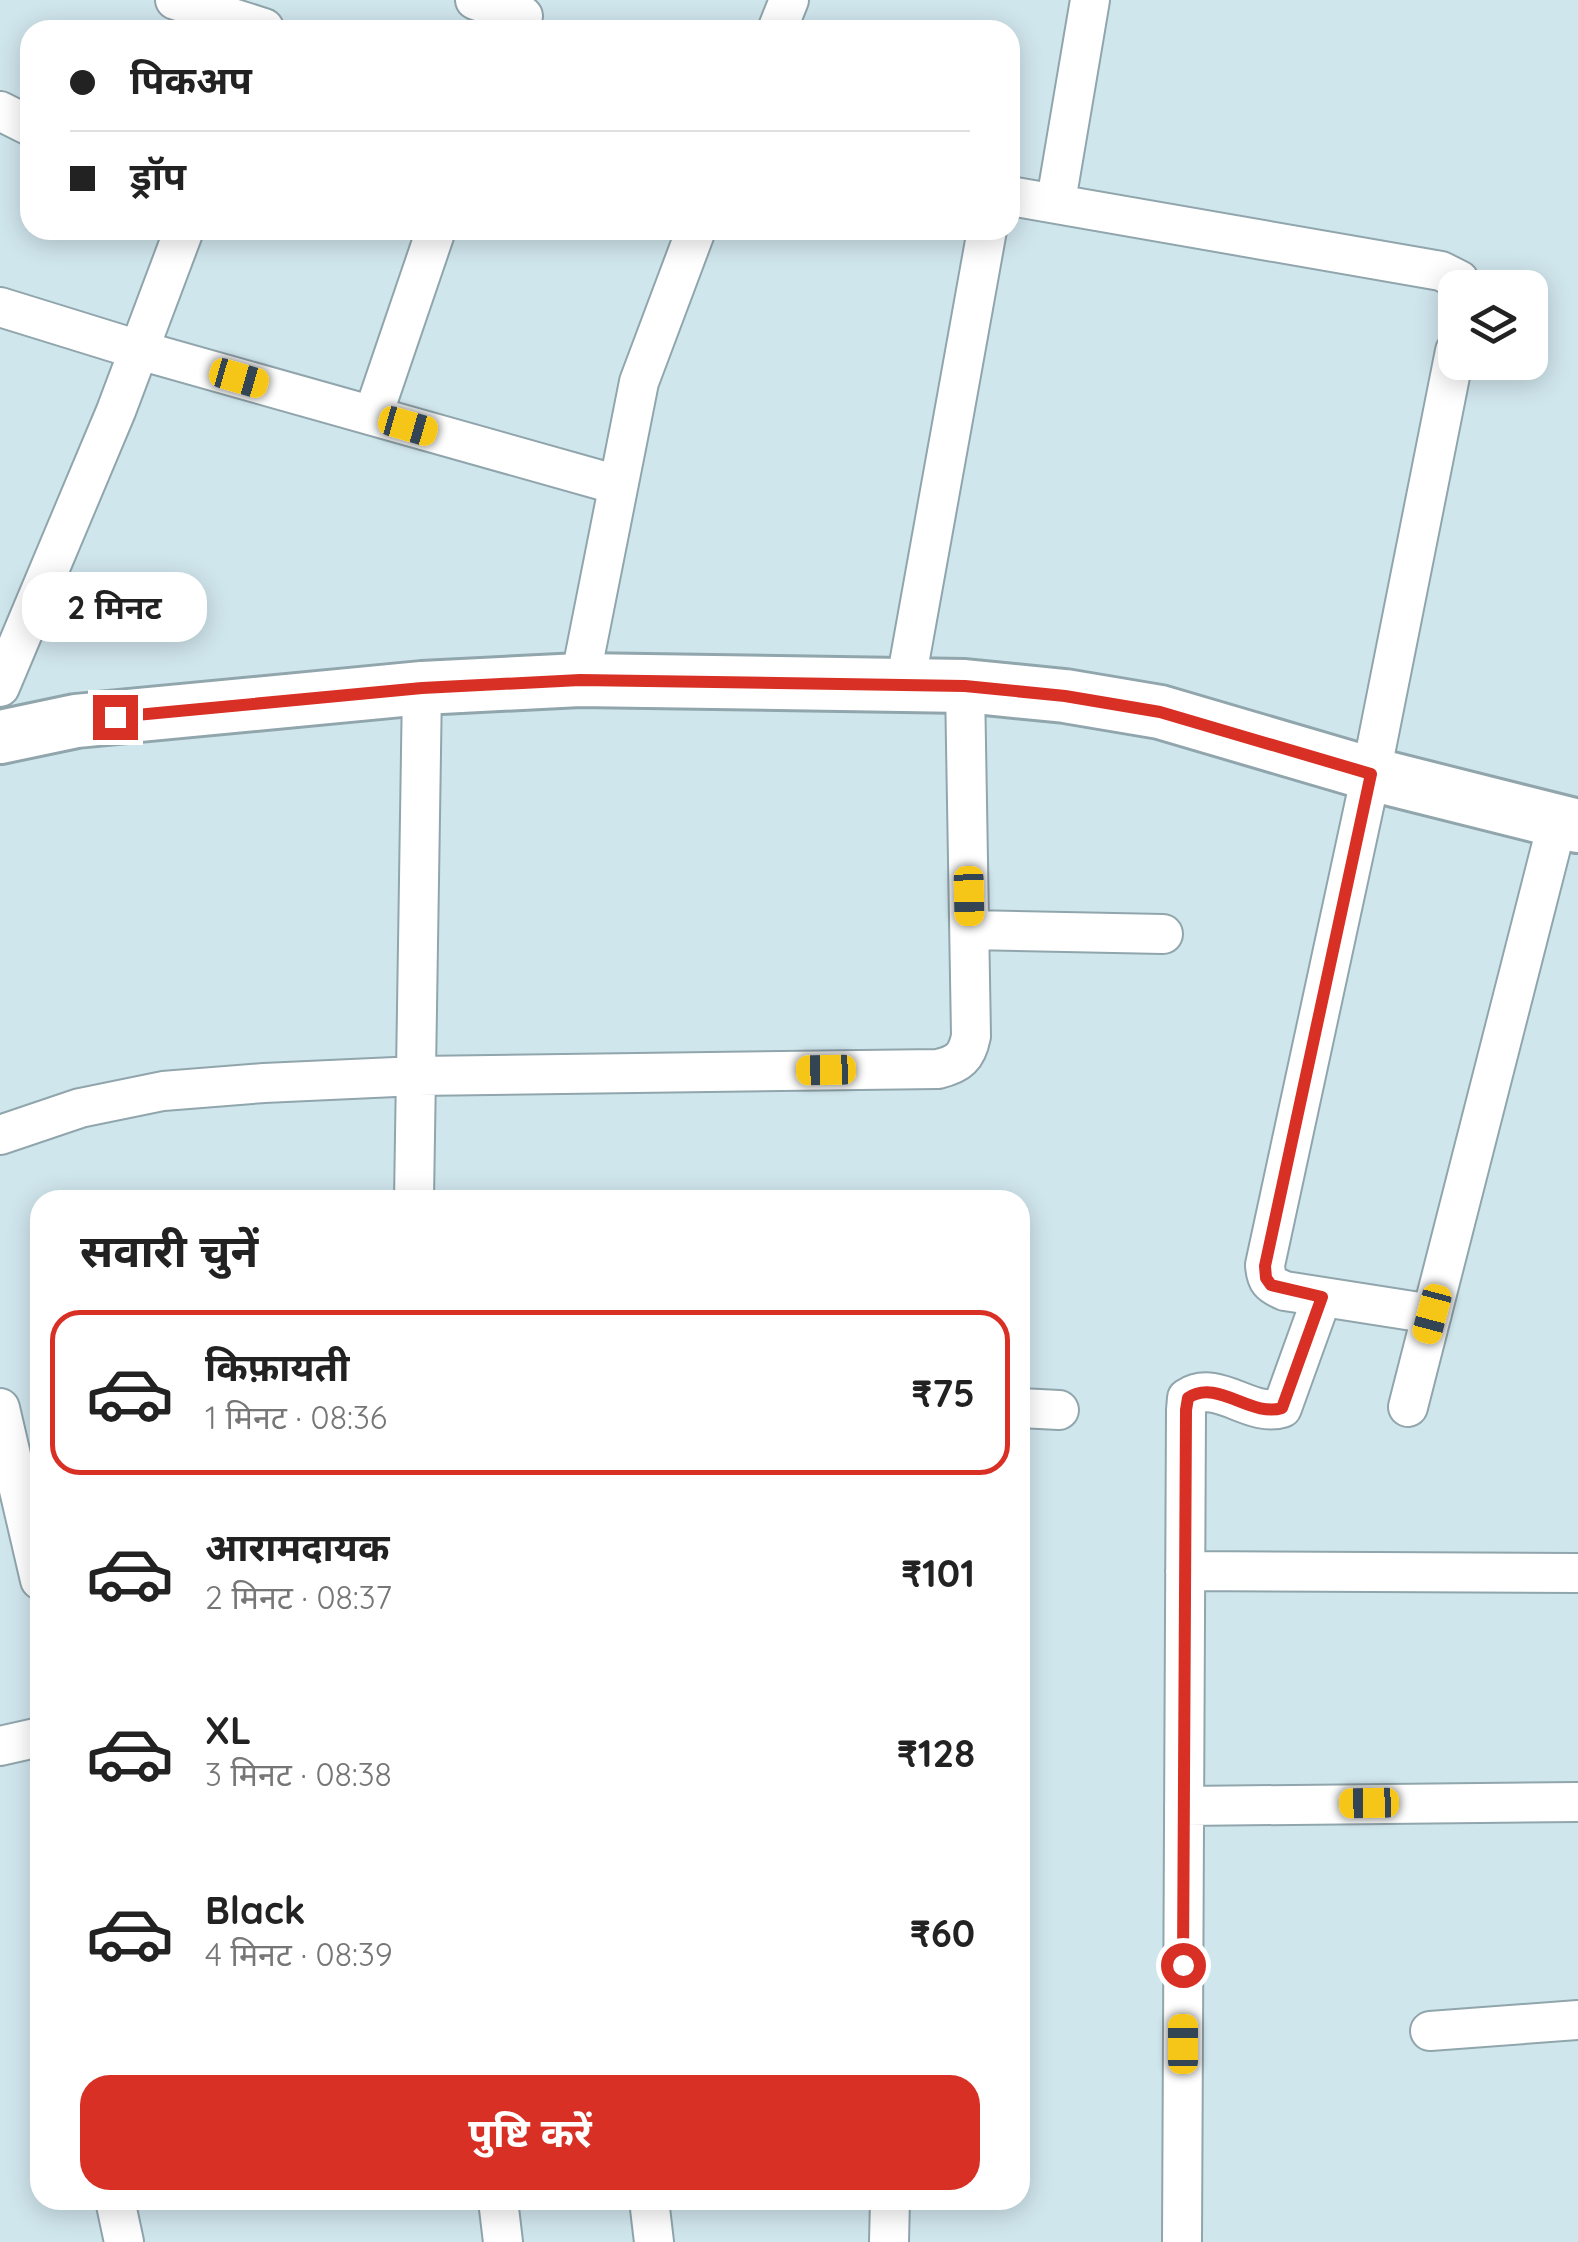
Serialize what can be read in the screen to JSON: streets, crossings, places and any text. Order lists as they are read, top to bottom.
{
  "page": {
    "banner": ["पिकअप", "ड्रॉप"],
    "bubble": "2 मिनट",
    "heading": "सवारी चुनें",
    "list": [
      {
        "name": "किफ़ायती",
        "note": "1 मिनट · 08:36",
        "value": "₹75"
      },
      {
        "name": "आरामदायक",
        "note": "2 मिनट · 08:37",
        "value": "₹101"
      },
      {
        "name": "XL",
        "note": "3 मिनट · 08:38",
        "value": "₹128"
      },
      {
        "name": "Black",
        "note": "4 मिनट · 08:39",
        "value": "₹60"
      }
    ],
    "buttons": "पुष्टि करें"
  }
}
